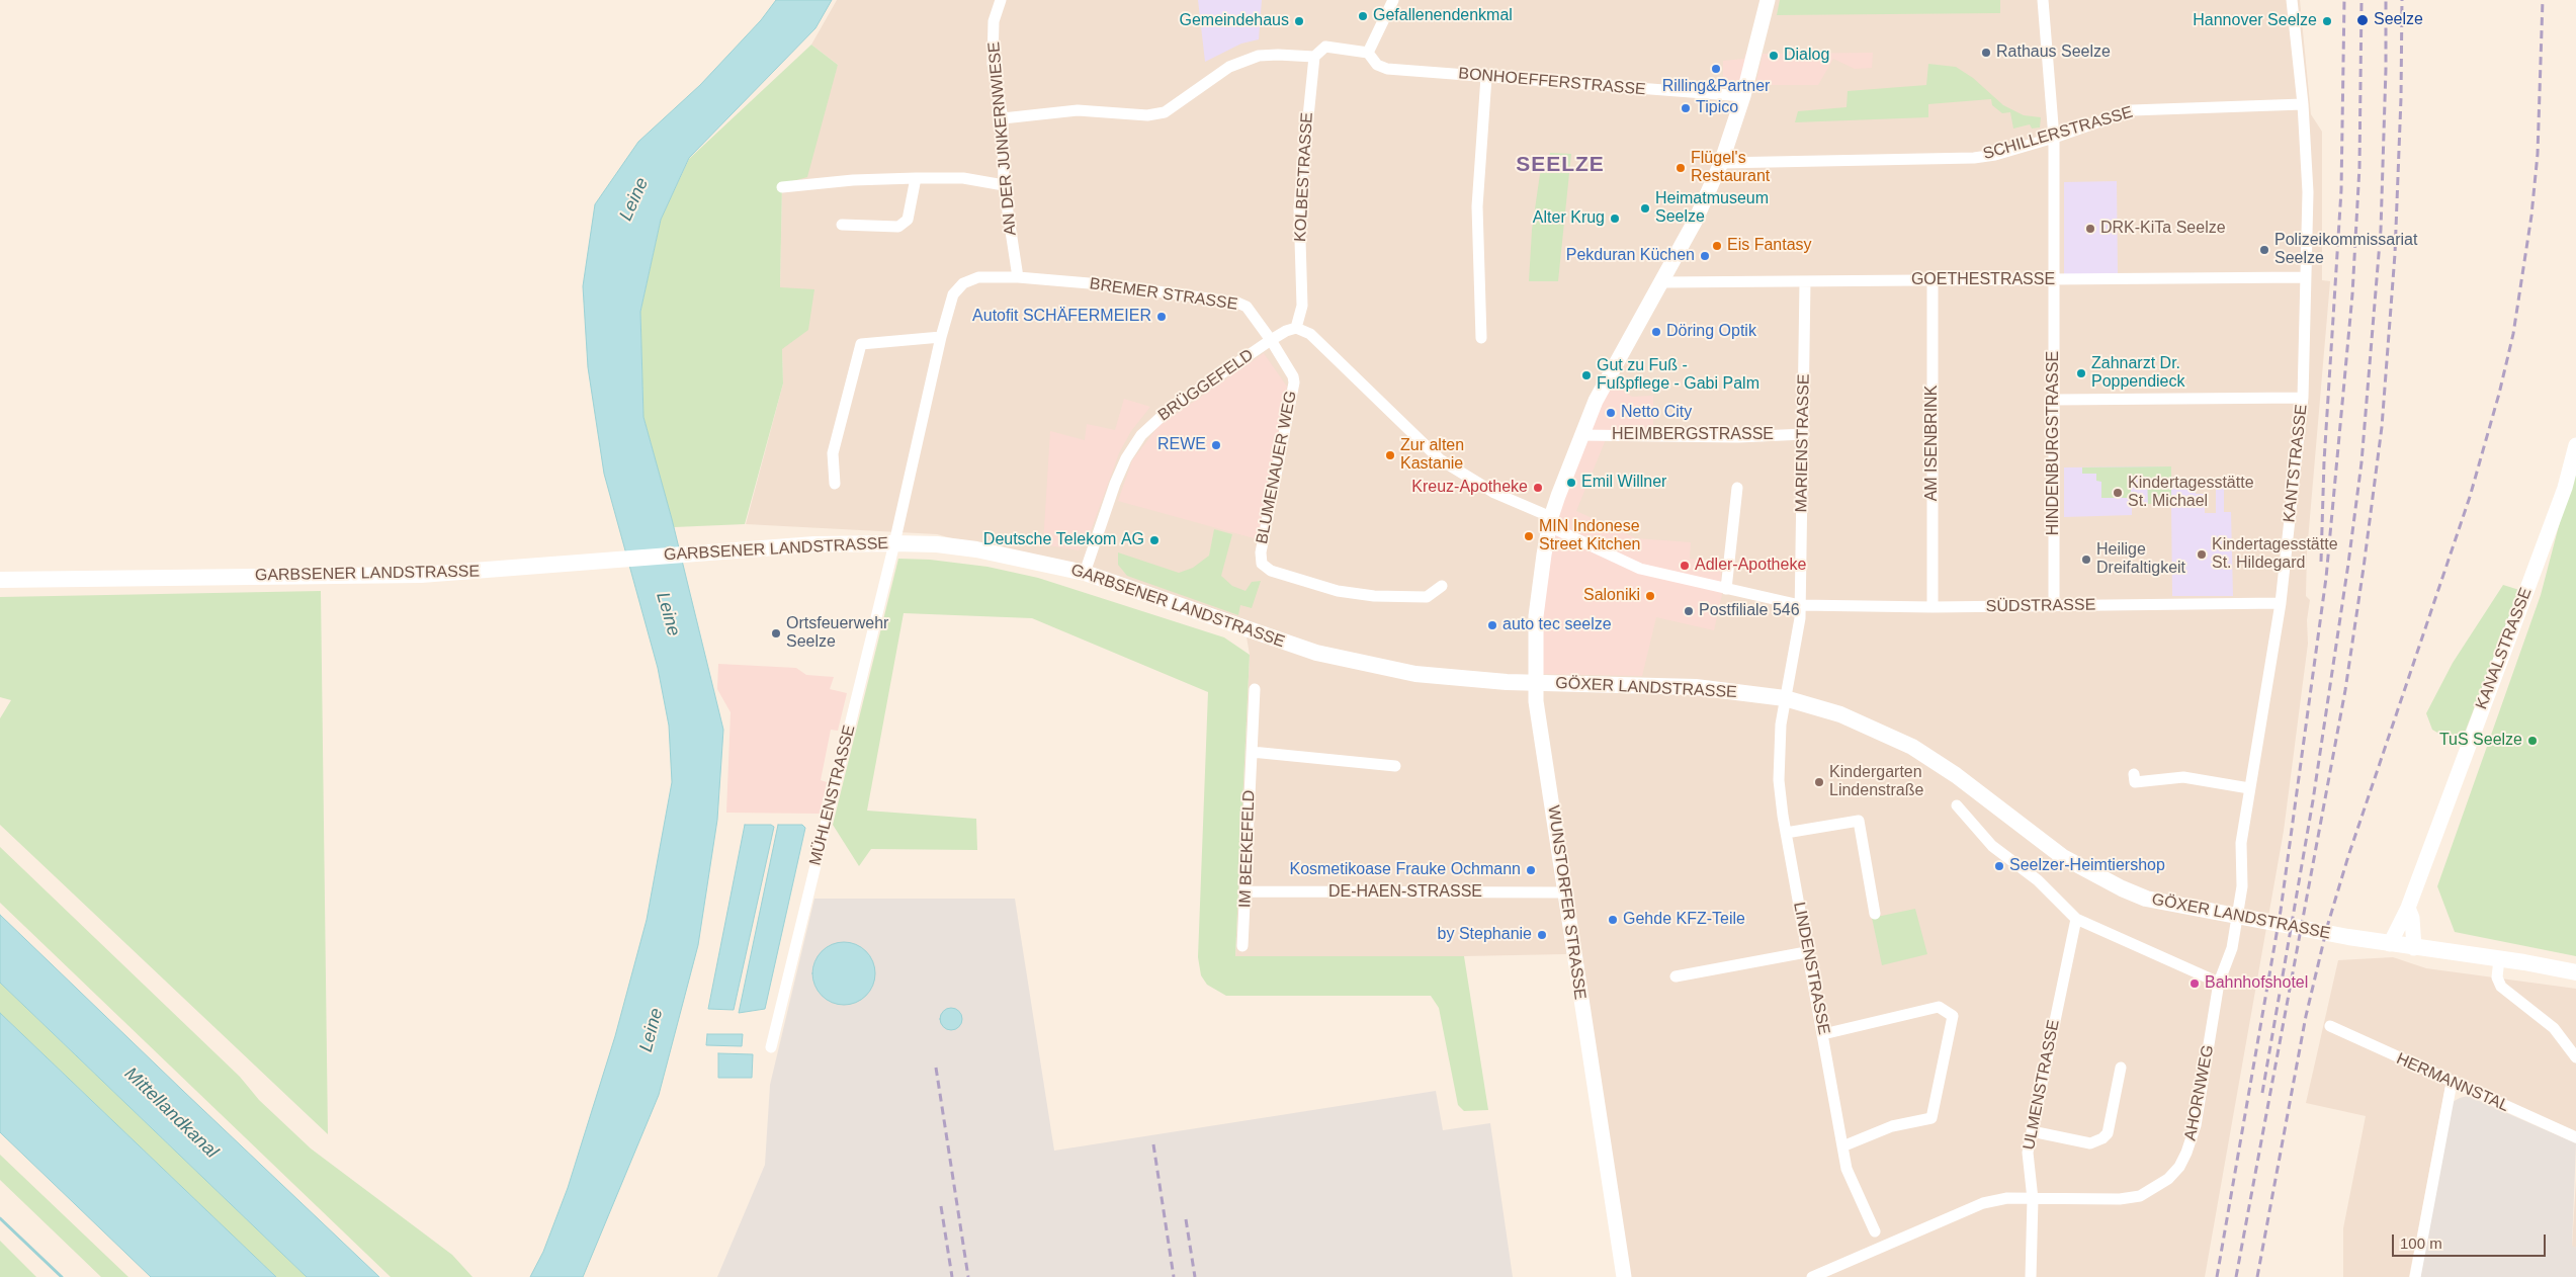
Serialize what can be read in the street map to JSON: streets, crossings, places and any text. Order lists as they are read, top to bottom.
{
  "streets": {
    "main road": ["GARBSENER LANDSTRASSE", "GÖXER LANDSTRASSE"],
    "street": [
      "BONHOEFFERSTRASSE",
      "SCHILLERSTRASSE",
      "AN DER JUNKERNWIESE",
      "KOLBESTRASSE",
      "GOETHESTRASSE",
      "BREMER STRASSE",
      "BRÜGGEFELD",
      "HEIMBERGSTRASSE",
      "MARIENSTRASSE",
      "AM ISENBRINK",
      "HINDENBURGSTRASSE",
      "KANTSTRASSE",
      "BLUMENAUER WEG",
      "SÜDSTRASSE",
      "KANALSTRASSE",
      "MÜHLENSTRASSE",
      "IM BEEKEFELD",
      "DE-HAEN-STRASSE",
      "WUNSTORFER STRASSE",
      "LINDENSTRASSE",
      "HERMANNSTAL",
      "ULMENSTRASSE",
      "AHORNWEG"
    ]
  },
  "crossings": [
    ["BONHOEFFERSTRASSE", "WUNSTORFER STRASSE"],
    ["SCHILLERSTRASSE", "HINDENBURGSTRASSE"],
    ["SCHILLERSTRASSE", "KANTSTRASSE"],
    ["SCHILLERSTRASSE", "WUNSTORFER STRASSE"],
    ["AN DER JUNKERNWIESE", "BREMER STRASSE"],
    ["GOETHESTRASSE", "MARIENSTRASSE"],
    ["GOETHESTRASSE", "AM ISENBRINK"],
    ["GOETHESTRASSE", "HINDENBURGSTRASSE"],
    ["GOETHESTRASSE", "KANTSTRASSE"],
    ["GOETHESTRASSE", "WUNSTORFER STRASSE"],
    ["BREMER STRASSE", "BRÜGGEFELD"],
    ["BREMER STRASSE", "BLUMENAUER WEG"],
    ["BREMER STRASSE", "GARBSENER LANDSTRASSE"],
    ["BREMER STRASSE", "MÜHLENSTRASSE"],
    ["BRÜGGEFELD", "BLUMENAUER WEG"],
    ["BRÜGGEFELD", "GARBSENER LANDSTRASSE"],
    ["HEIMBERGSTRASSE", "MARIENSTRASSE"],
    ["HEIMBERGSTRASSE", "WUNSTORFER STRASSE"],
    ["MARIENSTRASSE", "SÜDSTRASSE"],
    ["MARIENSTRASSE", "GÖXER LANDSTRASSE"],
    ["MARIENSTRASSE", "LINDENSTRASSE"],
    ["AM ISENBRINK", "SÜDSTRASSE"],
    ["HINDENBURGSTRASSE", "SÜDSTRASSE"],
    ["KANTSTRASSE", "SÜDSTRASSE"],
    ["KANTSTRASSE", "AHORNWEG"],
    ["GARBSENER LANDSTRASSE", "GÖXER LANDSTRASSE"],
    ["GARBSENER LANDSTRASSE", "MÜHLENSTRASSE"],
    ["GARBSENER LANDSTRASSE", "WUNSTORFER STRASSE"],
    ["SÜDSTRASSE", "WUNSTORFER STRASSE"],
    ["KANALSTRASSE", "GÖXER LANDSTRASSE"],
    ["GÖXER LANDSTRASSE", "WUNSTORFER STRASSE"],
    ["GÖXER LANDSTRASSE", "LINDENSTRASSE"],
    ["IM BEEKEFELD", "DE-HAEN-STRASSE"],
    ["DE-HAEN-STRASSE", "WUNSTORFER STRASSE"],
    ["ULMENSTRASSE", "AHORNWEG"]
  ],
  "districts": ["SEELZE"],
  "water": ["Leine", "Mittellandkanal"],
  "places": [
    "Gefallenendenkmal",
    "Seelze",
    "Gemeindehaus",
    "Hannover Seelze",
    "Rathaus Seelze",
    "Dialog",
    "Rilling&Partner",
    "Tipico",
    "Flügel's Restaurant",
    "Heimatmuseum Seelze",
    "Alter Krug",
    "DRK-KiTa Seelze",
    "Eis Fantasy",
    "Polizeikommissariat Seelze",
    "Pekduran Küchen",
    "Autofit SCHÄFERMEIER",
    "Döring Optik",
    "Zahnarzt Dr. Poppendieck",
    "Gut zu Fuß - Fußpflege - Gabi Palm",
    "Netto City",
    "REWE",
    "Zur alten Kastanie",
    "Emil Willner",
    "Kreuz-Apotheke",
    "Kindertagesstätte St. Michael",
    "MIN Indonese Street Kitchen",
    "Deutsche Telekom AG",
    "Kindertagesstätte St. Hildegard",
    "Heilige Dreifaltigkeit",
    "Adler-Apotheke",
    "Saloniki",
    "Postfiliale 546",
    "auto tec seelze",
    "Ortsfeuerwehr Seelze",
    "TuS Seelze",
    "Kindergarten Lindenstraße",
    "Seelzer-Heimtiershop",
    "Kosmetikoase Frauke Ochmann",
    "Gehde KFZ-Teile",
    "by Stephanie",
    "Bahnhofshotel"
  ],
  "scale_bar": "100 m"
}
